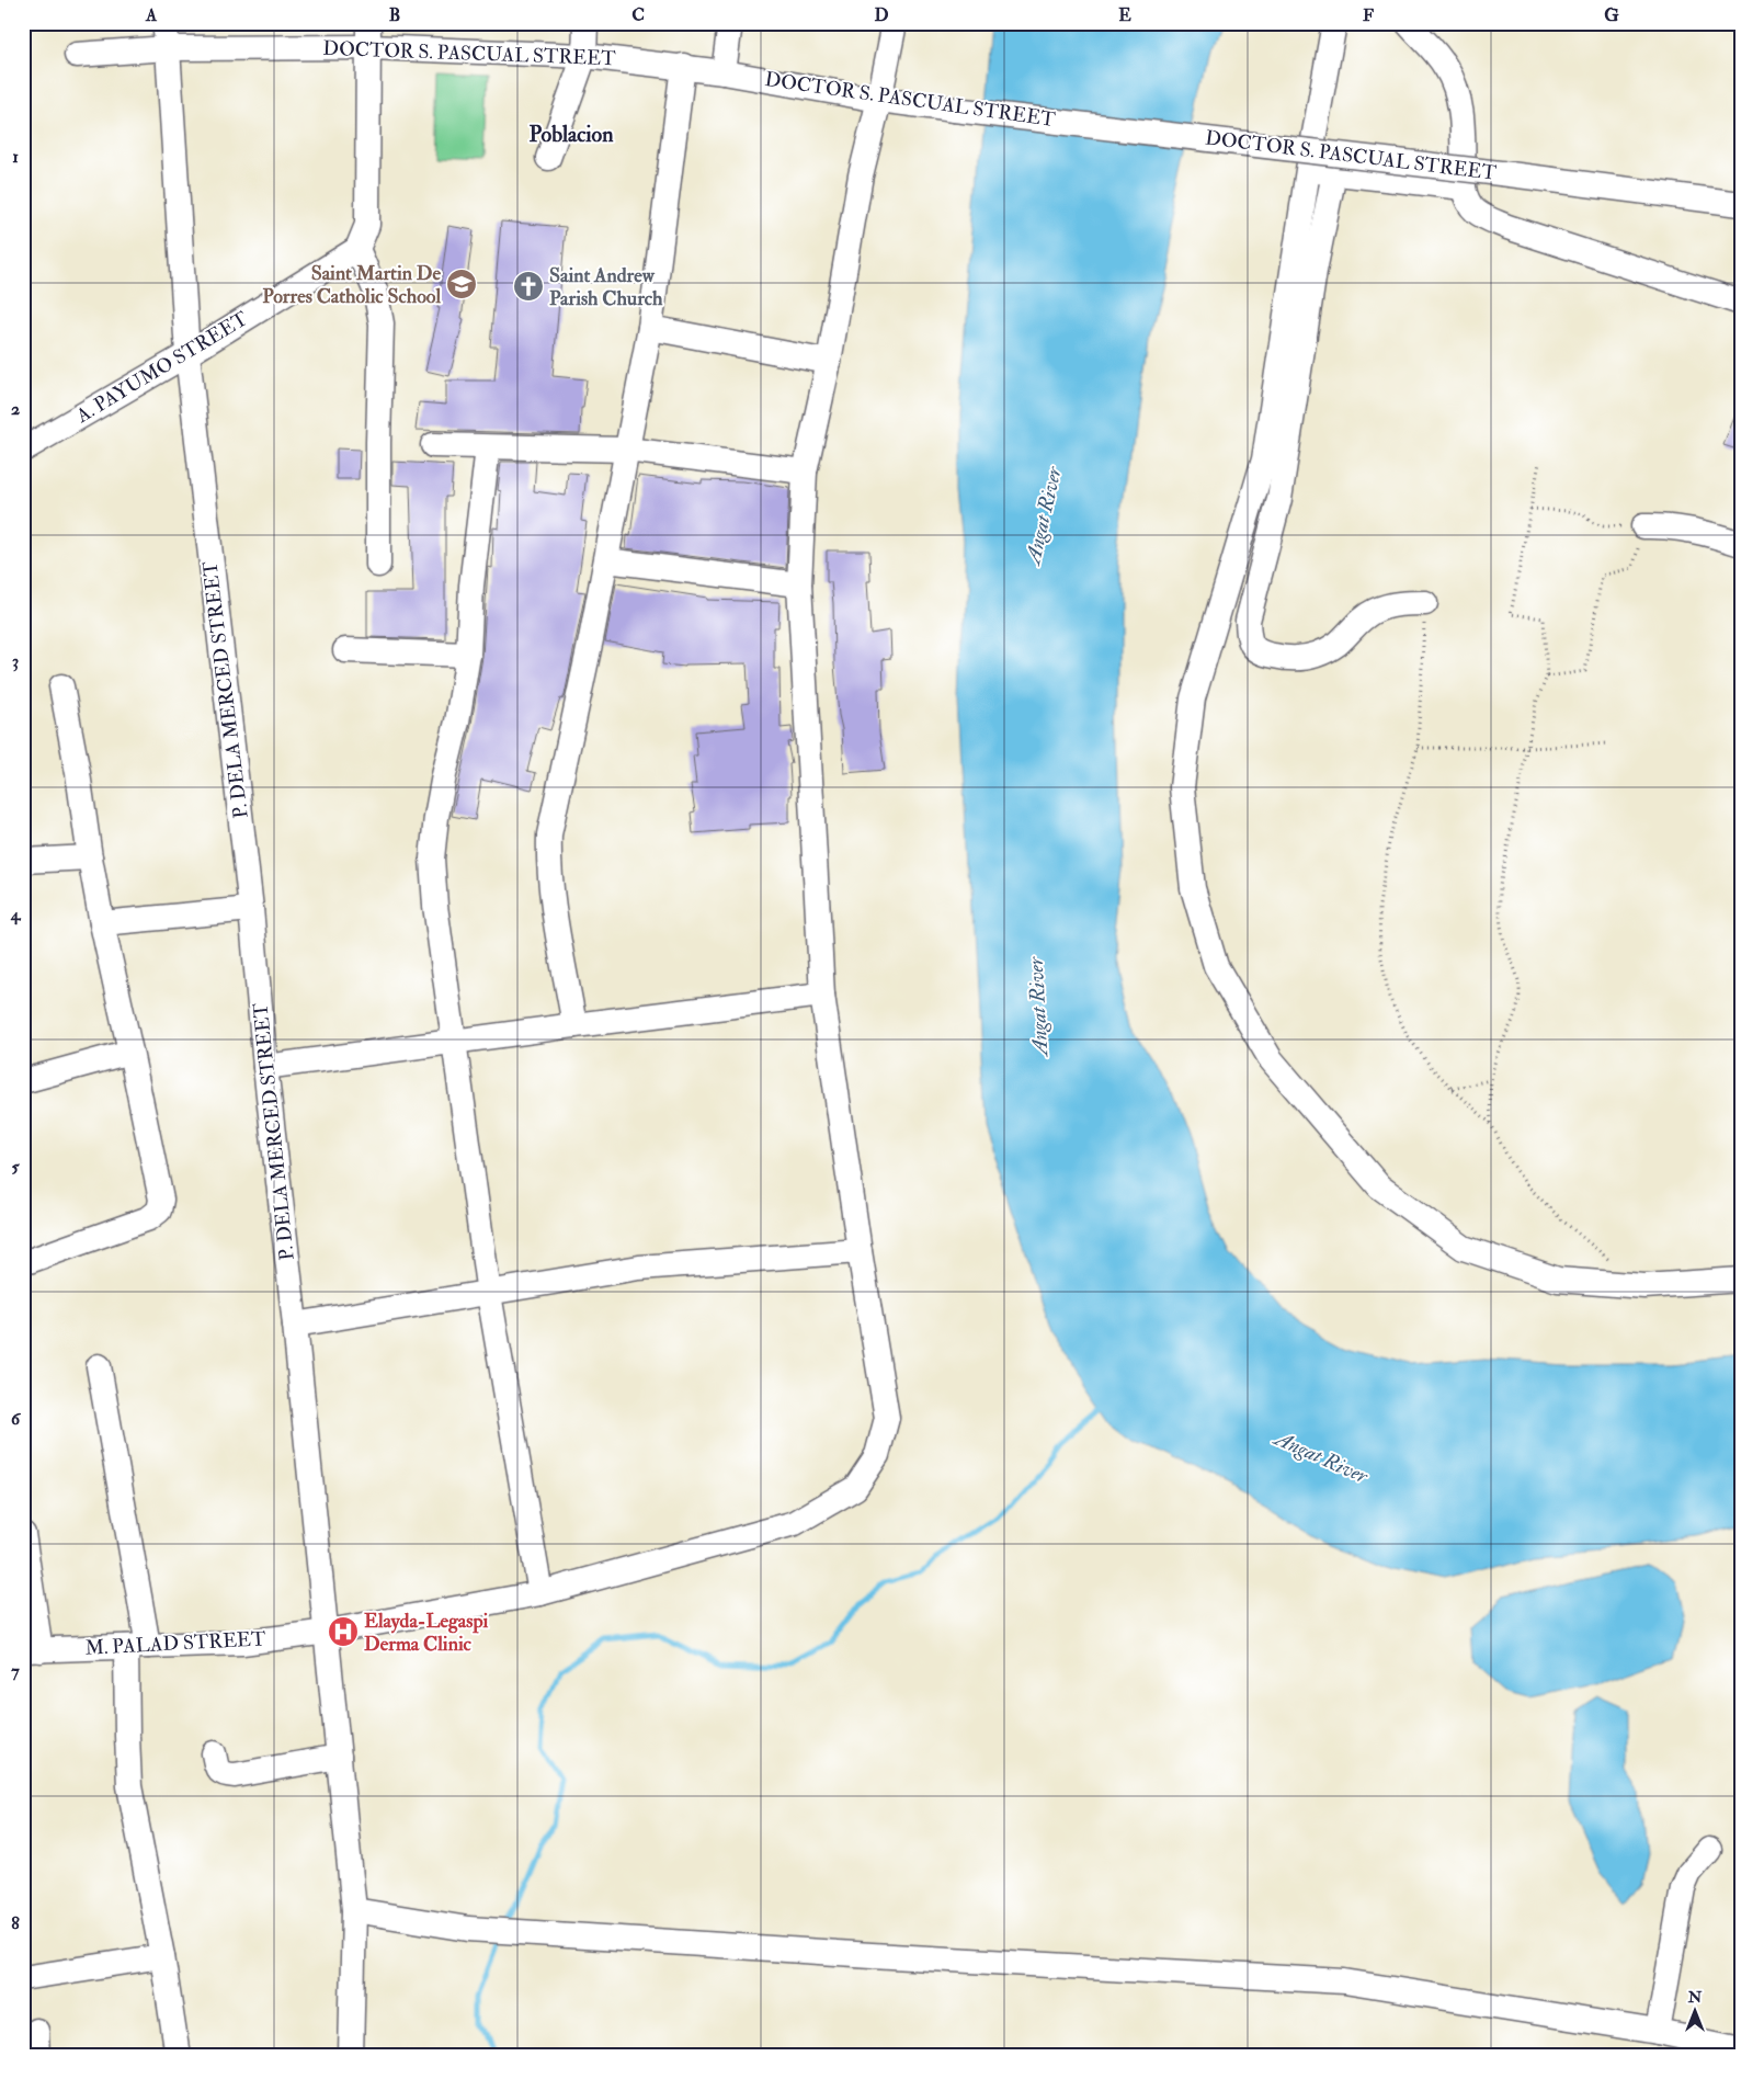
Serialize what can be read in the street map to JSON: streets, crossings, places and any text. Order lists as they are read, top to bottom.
{
  "streets": {
    "street": [
      "DOCTOR S. PASCUAL STREET",
      "A. PAYUMO STREET",
      "P. DELA MERCED STREET",
      "M. PALAD STREET"
    ]
  },
  "crossings": [
    ["DOCTOR S. PASCUAL STREET", "P. DELA MERCED STREET"],
    ["DOCTOR S. PASCUAL STREET", "M. PALAD STREET"],
    ["A. PAYUMO STREET", "P. DELA MERCED STREET"],
    ["P. DELA MERCED STREET", "M. PALAD STREET"]
  ],
  "districts": ["Poblacion"],
  "water": ["Angat River"],
  "places": {
    "school or university": ["Saint Martin De Porres Catholic School"],
    "church": ["Saint Andrew Parish Church"],
    "hospital": ["Elayda-Legaspi Derma Clinic"]
  },
  "north": "top",
  "grid": {
    "columns": [
      "A",
      "B",
      "C",
      "D",
      "E",
      "F",
      "G"
    ],
    "rows": [
      "1",
      "2",
      "3",
      "4",
      "5",
      "6",
      "7",
      "8"
    ]
  }
}
